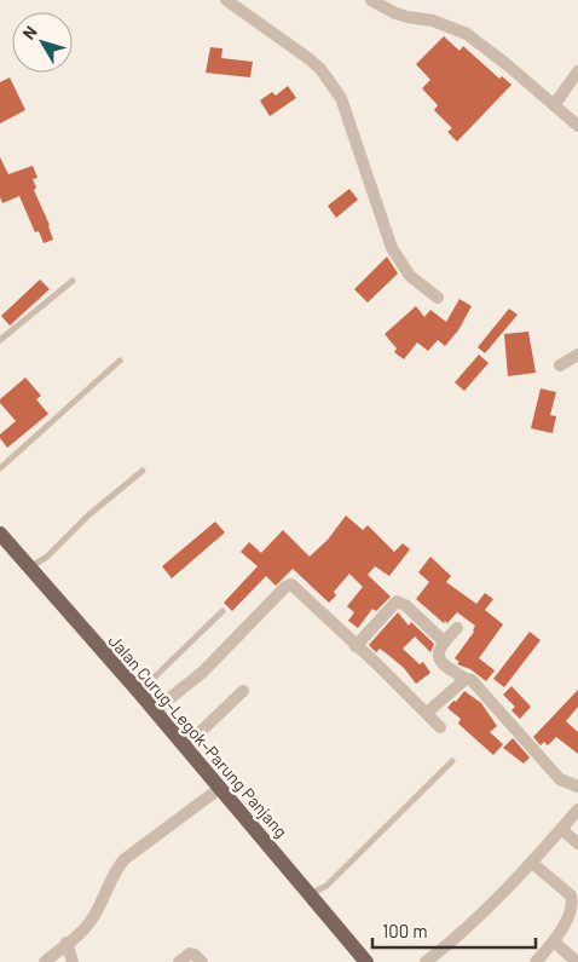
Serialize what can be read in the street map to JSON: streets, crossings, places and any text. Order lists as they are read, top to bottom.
{
  "streets": {
    "main road": ["Jalan Curug–Legok–Parung Panjang"]
  },
  "scale_bar": "100 m",
  "north": "top left"
}
